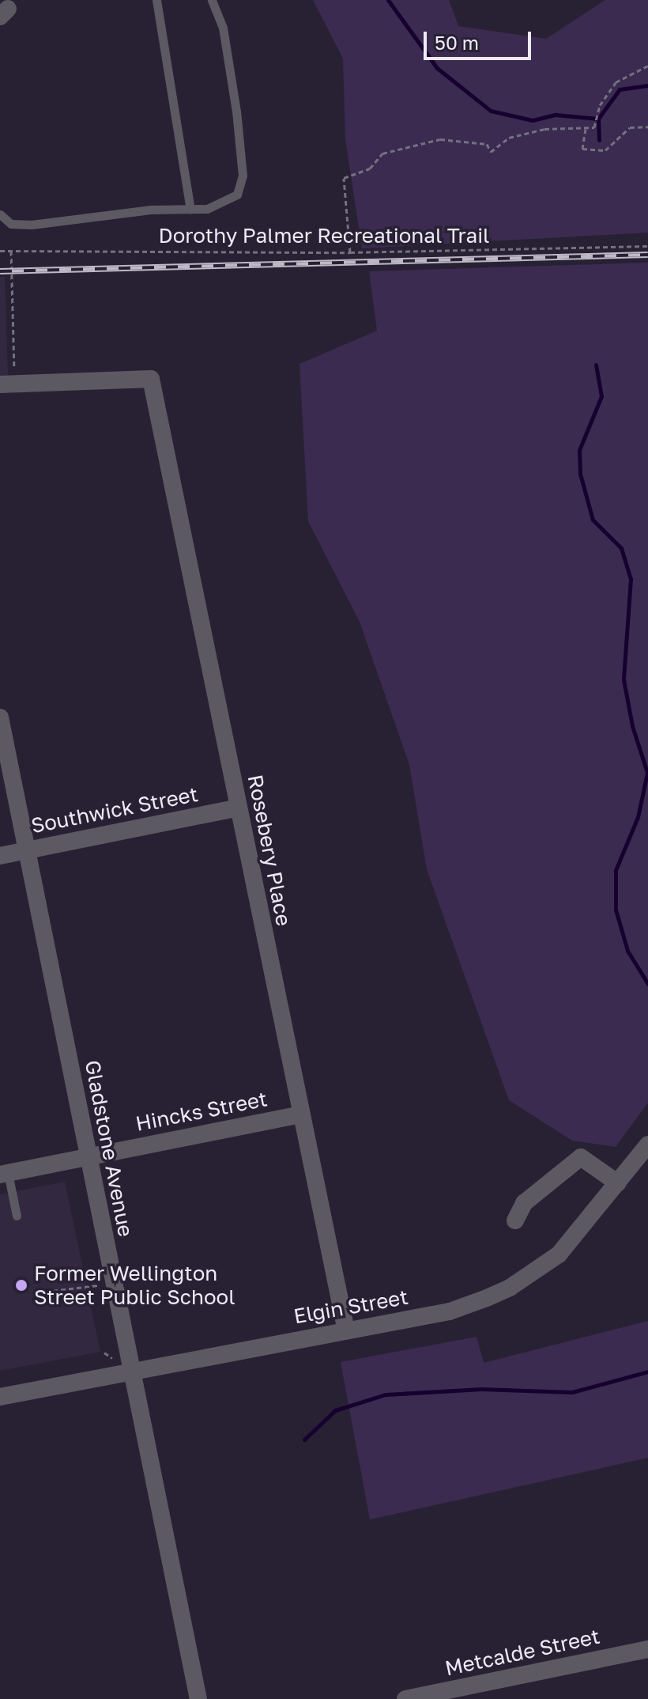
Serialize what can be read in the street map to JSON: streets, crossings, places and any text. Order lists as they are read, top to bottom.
{
  "streets": {
    "street": [
      "Southwick Street",
      "Rosebery Place",
      "Hincks Street",
      "Gladstone Avenue",
      "Elgin Street",
      "Metcalde Street"
    ],
    "path": ["Dorothy Palmer Recreational Trail"]
  },
  "crossings": [
    ["Southwick Street", "Rosebery Place"],
    ["Southwick Street", "Gladstone Avenue"],
    ["Rosebery Place", "Hincks Street"],
    ["Rosebery Place", "Elgin Street"],
    ["Hincks Street", "Gladstone Avenue"],
    ["Gladstone Avenue", "Elgin Street"]
  ],
  "places": ["Former Wellington Street Public School"],
  "scale_bar": "50 m"
}
